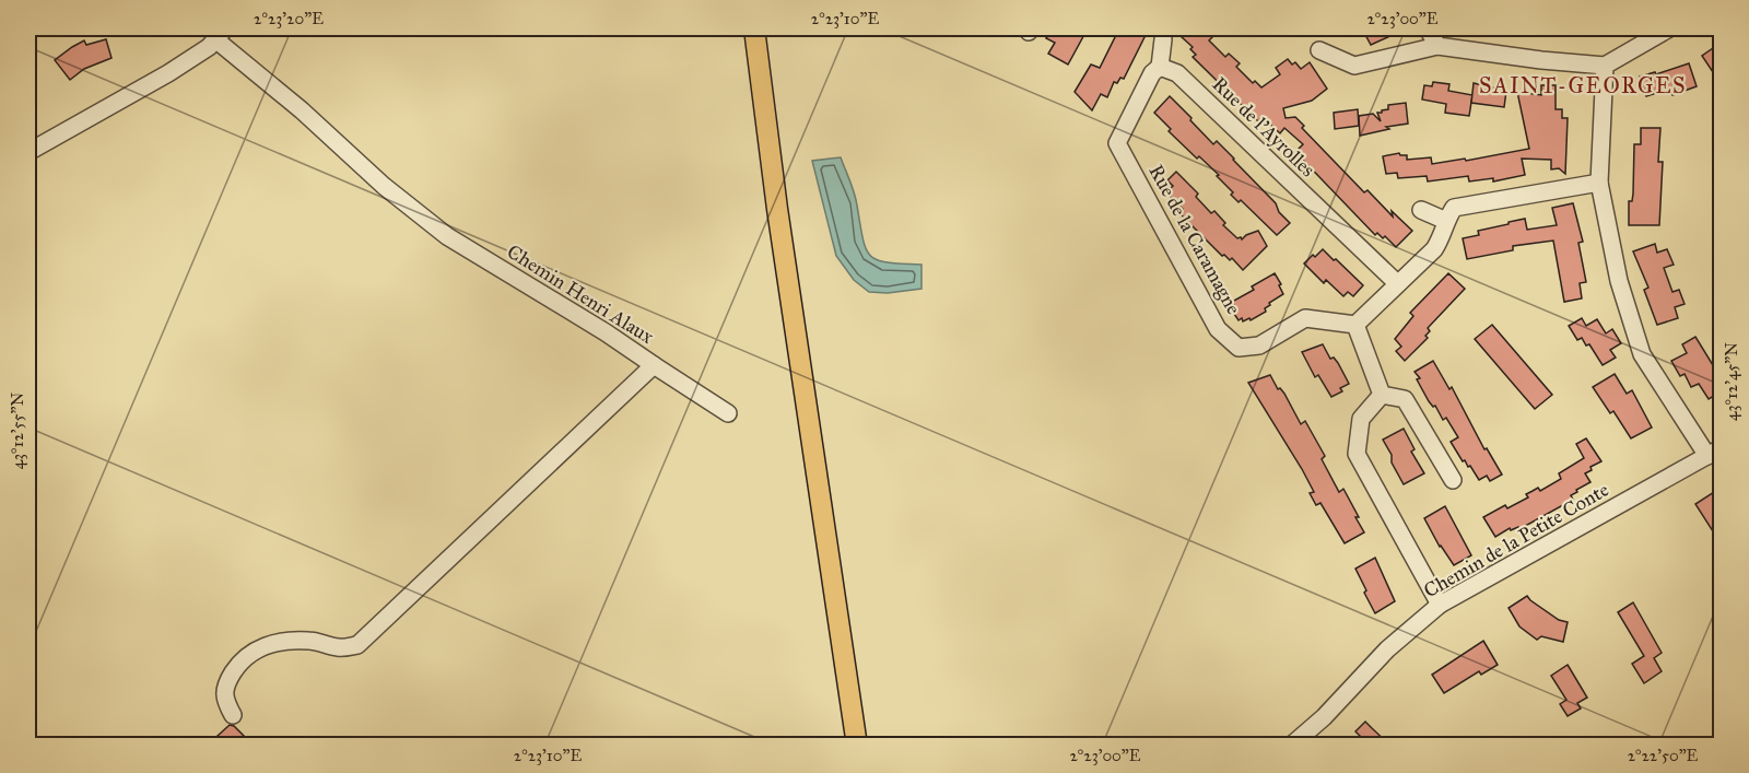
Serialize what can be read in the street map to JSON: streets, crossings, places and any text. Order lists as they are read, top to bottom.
{
  "streets": {
    "street": [
      "Rue de l'Ayrolles",
      "Rue de la Caramagne",
      "Chemin Henri Alaux",
      "Chemin de la Petite Conte"
    ]
  },
  "crossings": [
    ["Rue de l'Ayrolles", "Rue de la Caramagne"]
  ],
  "districts": ["SAINT-GEORGES"],
  "coordinates": [
    "2°23'20\"E",
    "2°23'10\"E",
    "2°23'00\"E",
    "43°12'45\"N",
    "43°12'55\"N",
    "2°22'50\"E"
  ]
}
